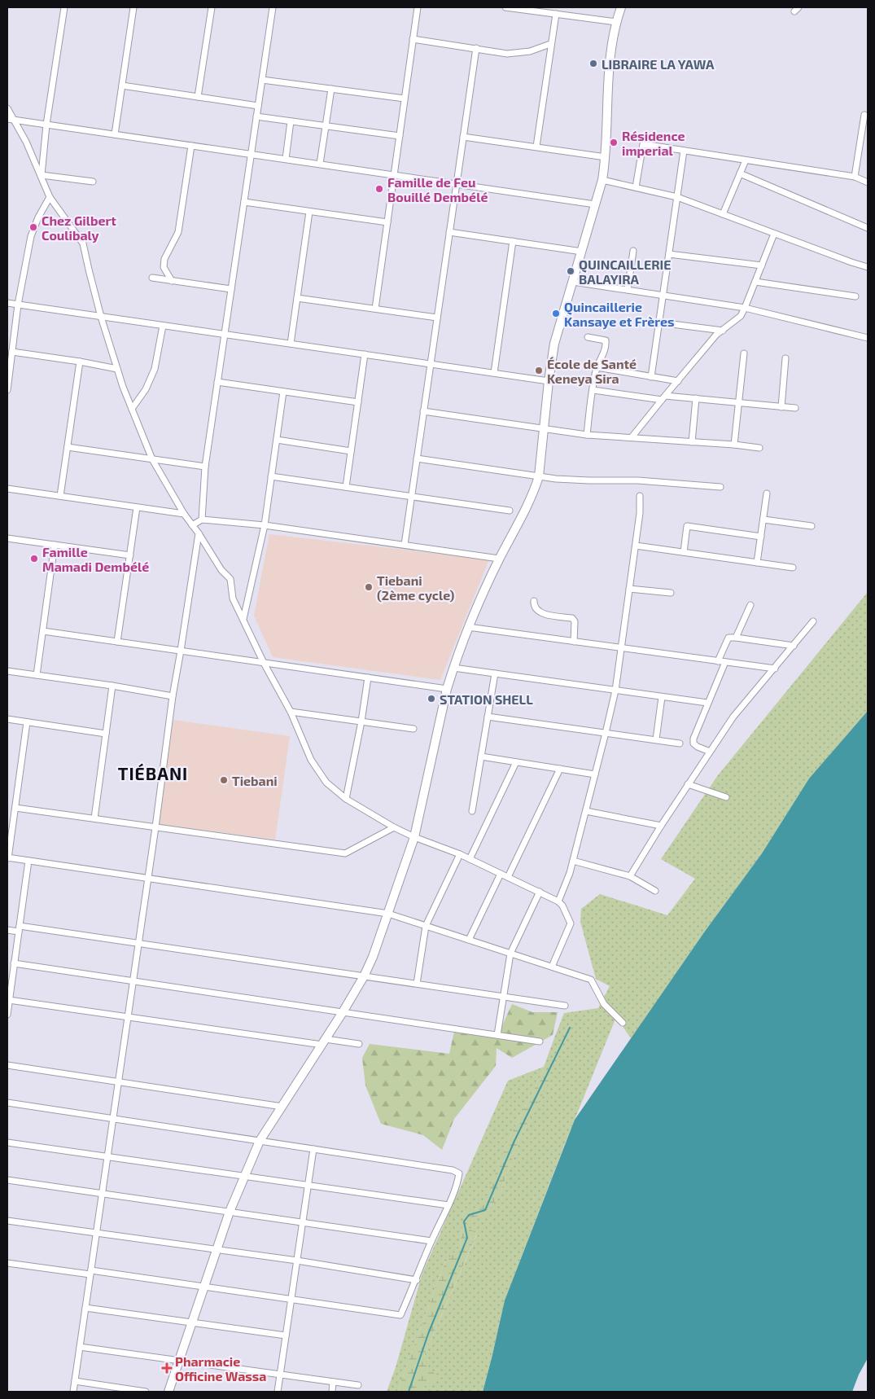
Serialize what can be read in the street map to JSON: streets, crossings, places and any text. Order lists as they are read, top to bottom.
{
  "districts": ["TIÉBANI"],
  "places": {
    "other": [
      "LIBRAIRE LA YAWA",
      "Résidence imperial",
      "Famille de Feu Bouillé Dembélé",
      "Chez Gilbert Coulibaly",
      "QUINCAILLERIE BALAYIRA",
      "Quincaillerie Kansaye et Frères",
      "École de Santé Keneya Sira",
      "Famille Mamadi Dembélé",
      "Tiebani (2ème cycle)",
      "STATION SHELL",
      "Tiebani"
    ],
    "health": ["Pharmacie Officine Wassa"]
  }
}
